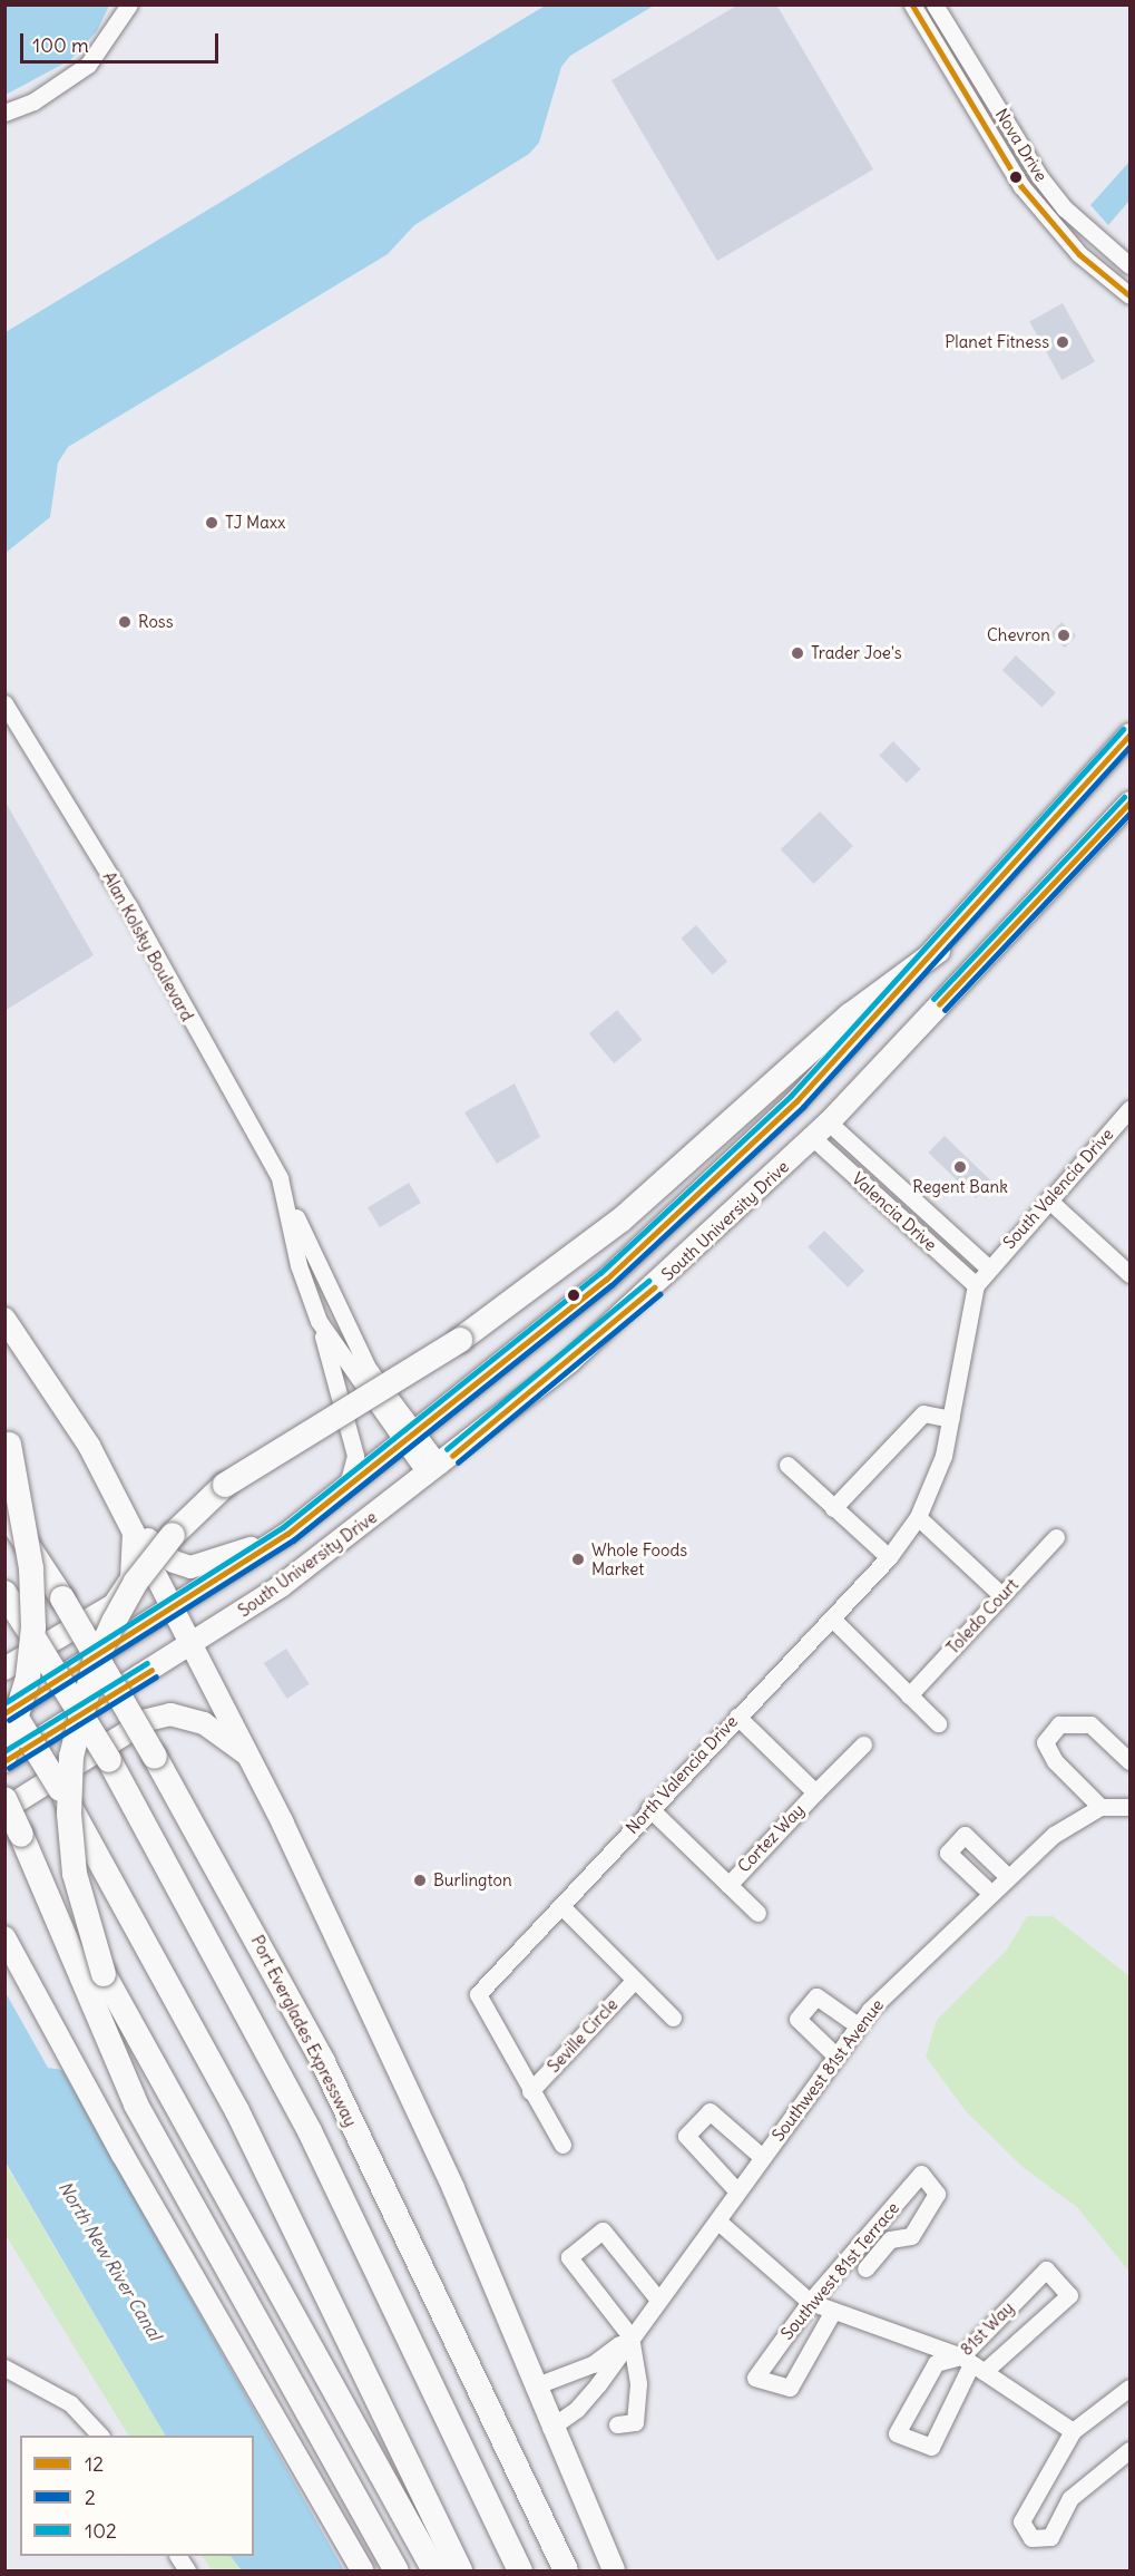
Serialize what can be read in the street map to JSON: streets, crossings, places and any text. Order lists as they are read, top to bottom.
{
  "streets": {
    "highway": ["Port Everglades Expressway"],
    "main road": ["South University Drive"],
    "street": [
      "Nova Drive",
      "Alan Kolsky Boulevard",
      "South Valencia Drive",
      "Valencia Drive",
      "Toledo Court",
      "North Valencia Drive",
      "Cortez Way",
      "Seville Circle",
      "Southwest 81st Avenue",
      "Southwest 81st Terrace",
      "81st Way"
    ]
  },
  "crossings": [
    ["Alan Kolsky Boulevard", "South University Drive"],
    ["South Valencia Drive", "Valencia Drive"],
    ["South Valencia Drive", "North Valencia Drive"],
    ["Valencia Drive", "South University Drive"],
    ["Valencia Drive", "North Valencia Drive"],
    ["North Valencia Drive", "Cortez Way"],
    ["North Valencia Drive", "Seville Circle"]
  ],
  "water": ["North New River Canal"],
  "places": [
    "Planet Fitness",
    "TJ Maxx",
    "Ross",
    "Chevron",
    "Trader Joe's",
    "Regent Bank",
    "Whole Foods Market",
    "Burlington"
  ],
  "lines": ["transit line 12", "transit line 102", "transit line 2"],
  "legend": ["12", "2", "102"],
  "scale_bar": "100 m"
}
